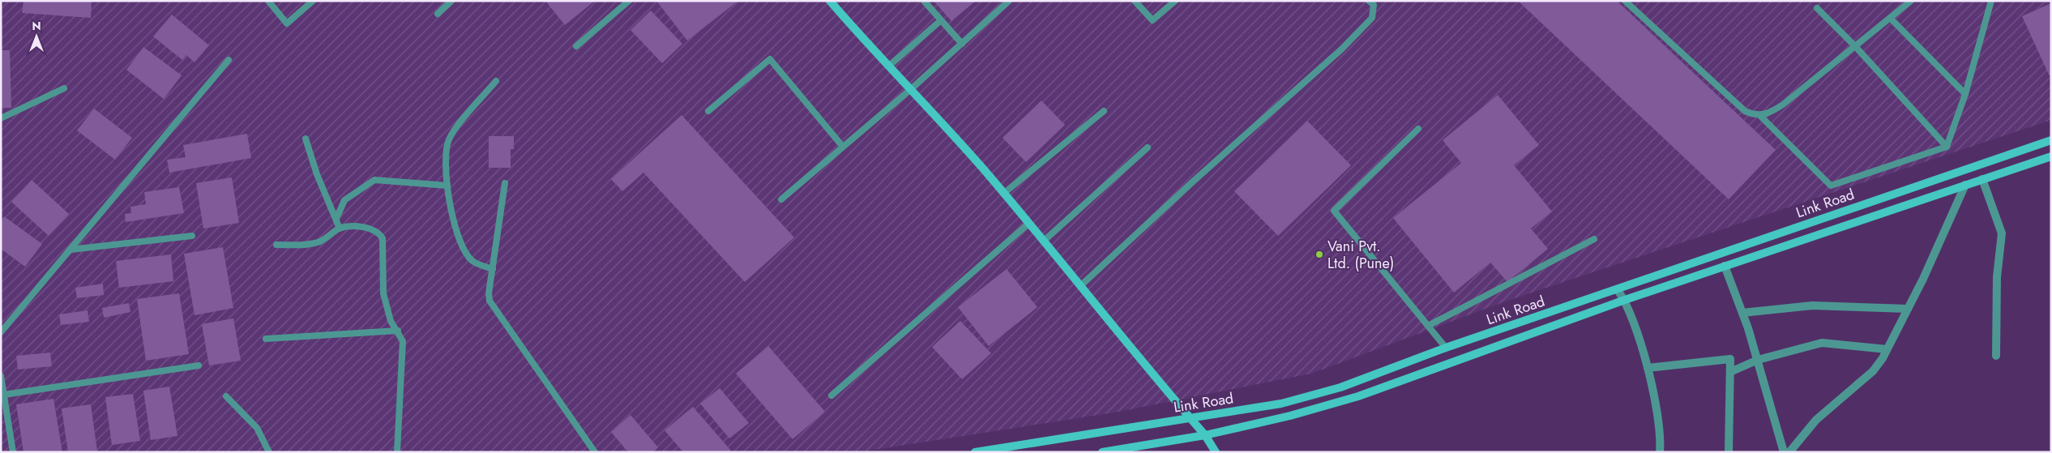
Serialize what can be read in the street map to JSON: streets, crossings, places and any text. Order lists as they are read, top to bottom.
{
  "streets": {
    "street": ["Link Road"]
  },
  "places": ["Vani Pvt. Ltd. (Pune)"],
  "north": "top"
}
